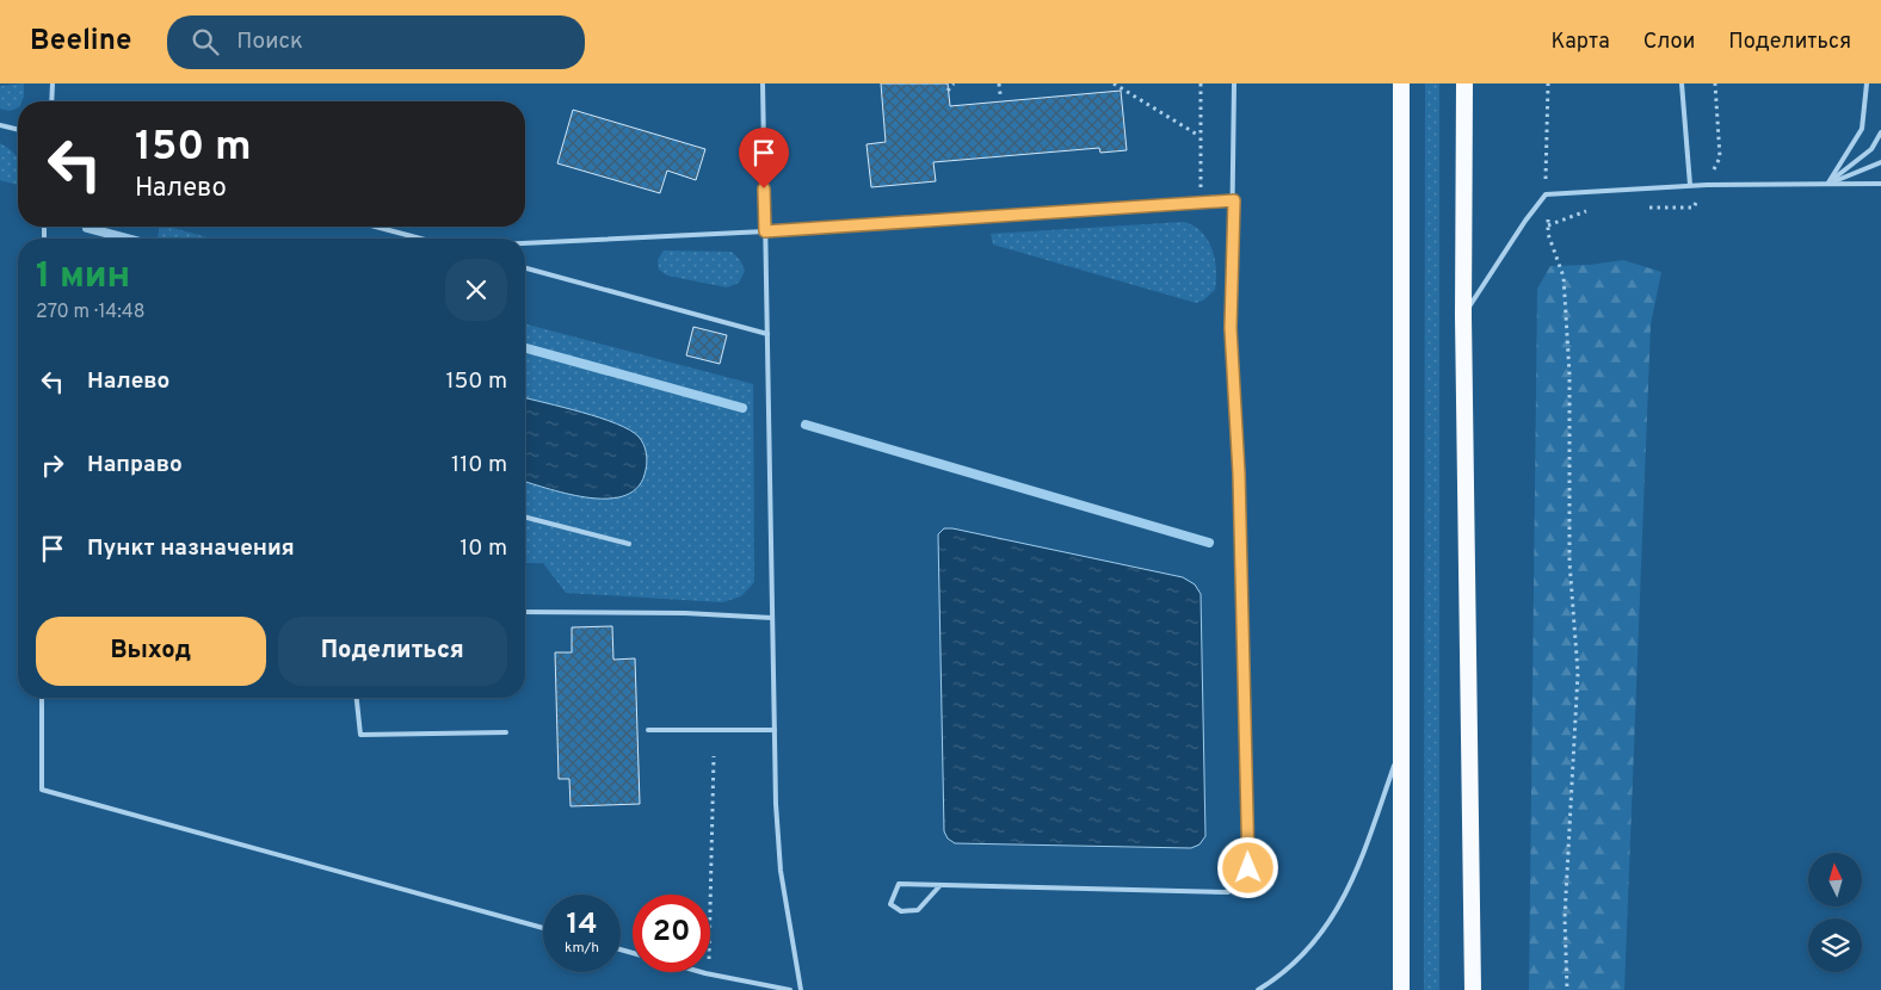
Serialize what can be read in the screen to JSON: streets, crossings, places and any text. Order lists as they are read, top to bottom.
{
  "north": "top",
  "page": {
    "header": "Beeline",
    "search": "Поиск",
    "nav": ["Карта", "Слои", "Поделиться"],
    "turn": ["150 m", "Налево"],
    "heading": ["1 мин", "270 m · 14:48"],
    "list": [
      {
        "name": "Налево",
        "value": "150 m"
      },
      {
        "name": "Направо",
        "value": "110 m"
      },
      {
        "name": "Пункт назначения",
        "value": "10 m"
      }
    ],
    "buttons": ["Выход", "Поделиться"],
    "speed": "14 km/h",
    "limit": "20"
  }
}
